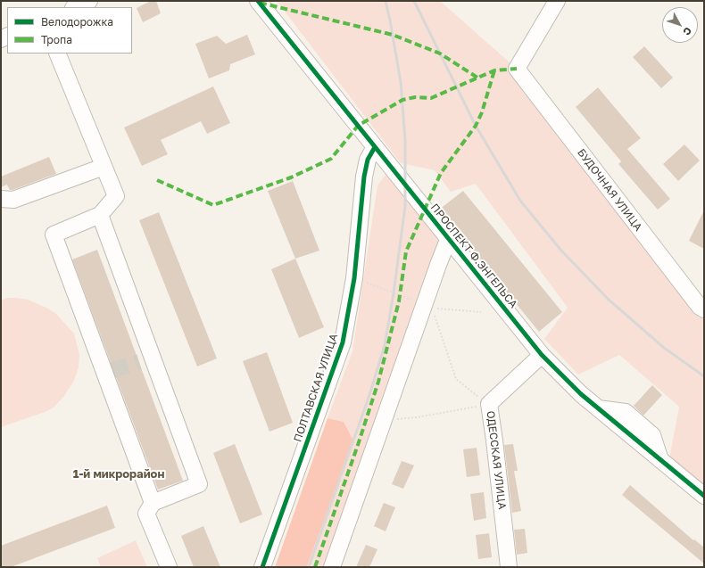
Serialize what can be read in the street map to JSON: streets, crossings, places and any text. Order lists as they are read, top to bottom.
{
  "streets": {
    "street": [
      "БУДОЧНАЯ УЛИЦА",
      "ПРОСПЕКТ Ф.ЭНГЕЛЬСА",
      "ПОЛТАВСКАЯ УЛИЦА",
      "ОДЕССКАЯ УЛИЦА"
    ]
  },
  "crossings": [
    ["ПРОСПЕКТ Ф.ЭНГЕЛЬСА", "ПОЛТАВСКАЯ УЛИЦА"],
    ["ПРОСПЕКТ Ф.ЭНГЕЛЬСА", "ОДЕССКАЯ УЛИЦА"]
  ],
  "districts": ["1-й микрорайон"],
  "legend": ["Велодорожка", "Тропа"],
  "north": "bottom right"
}
